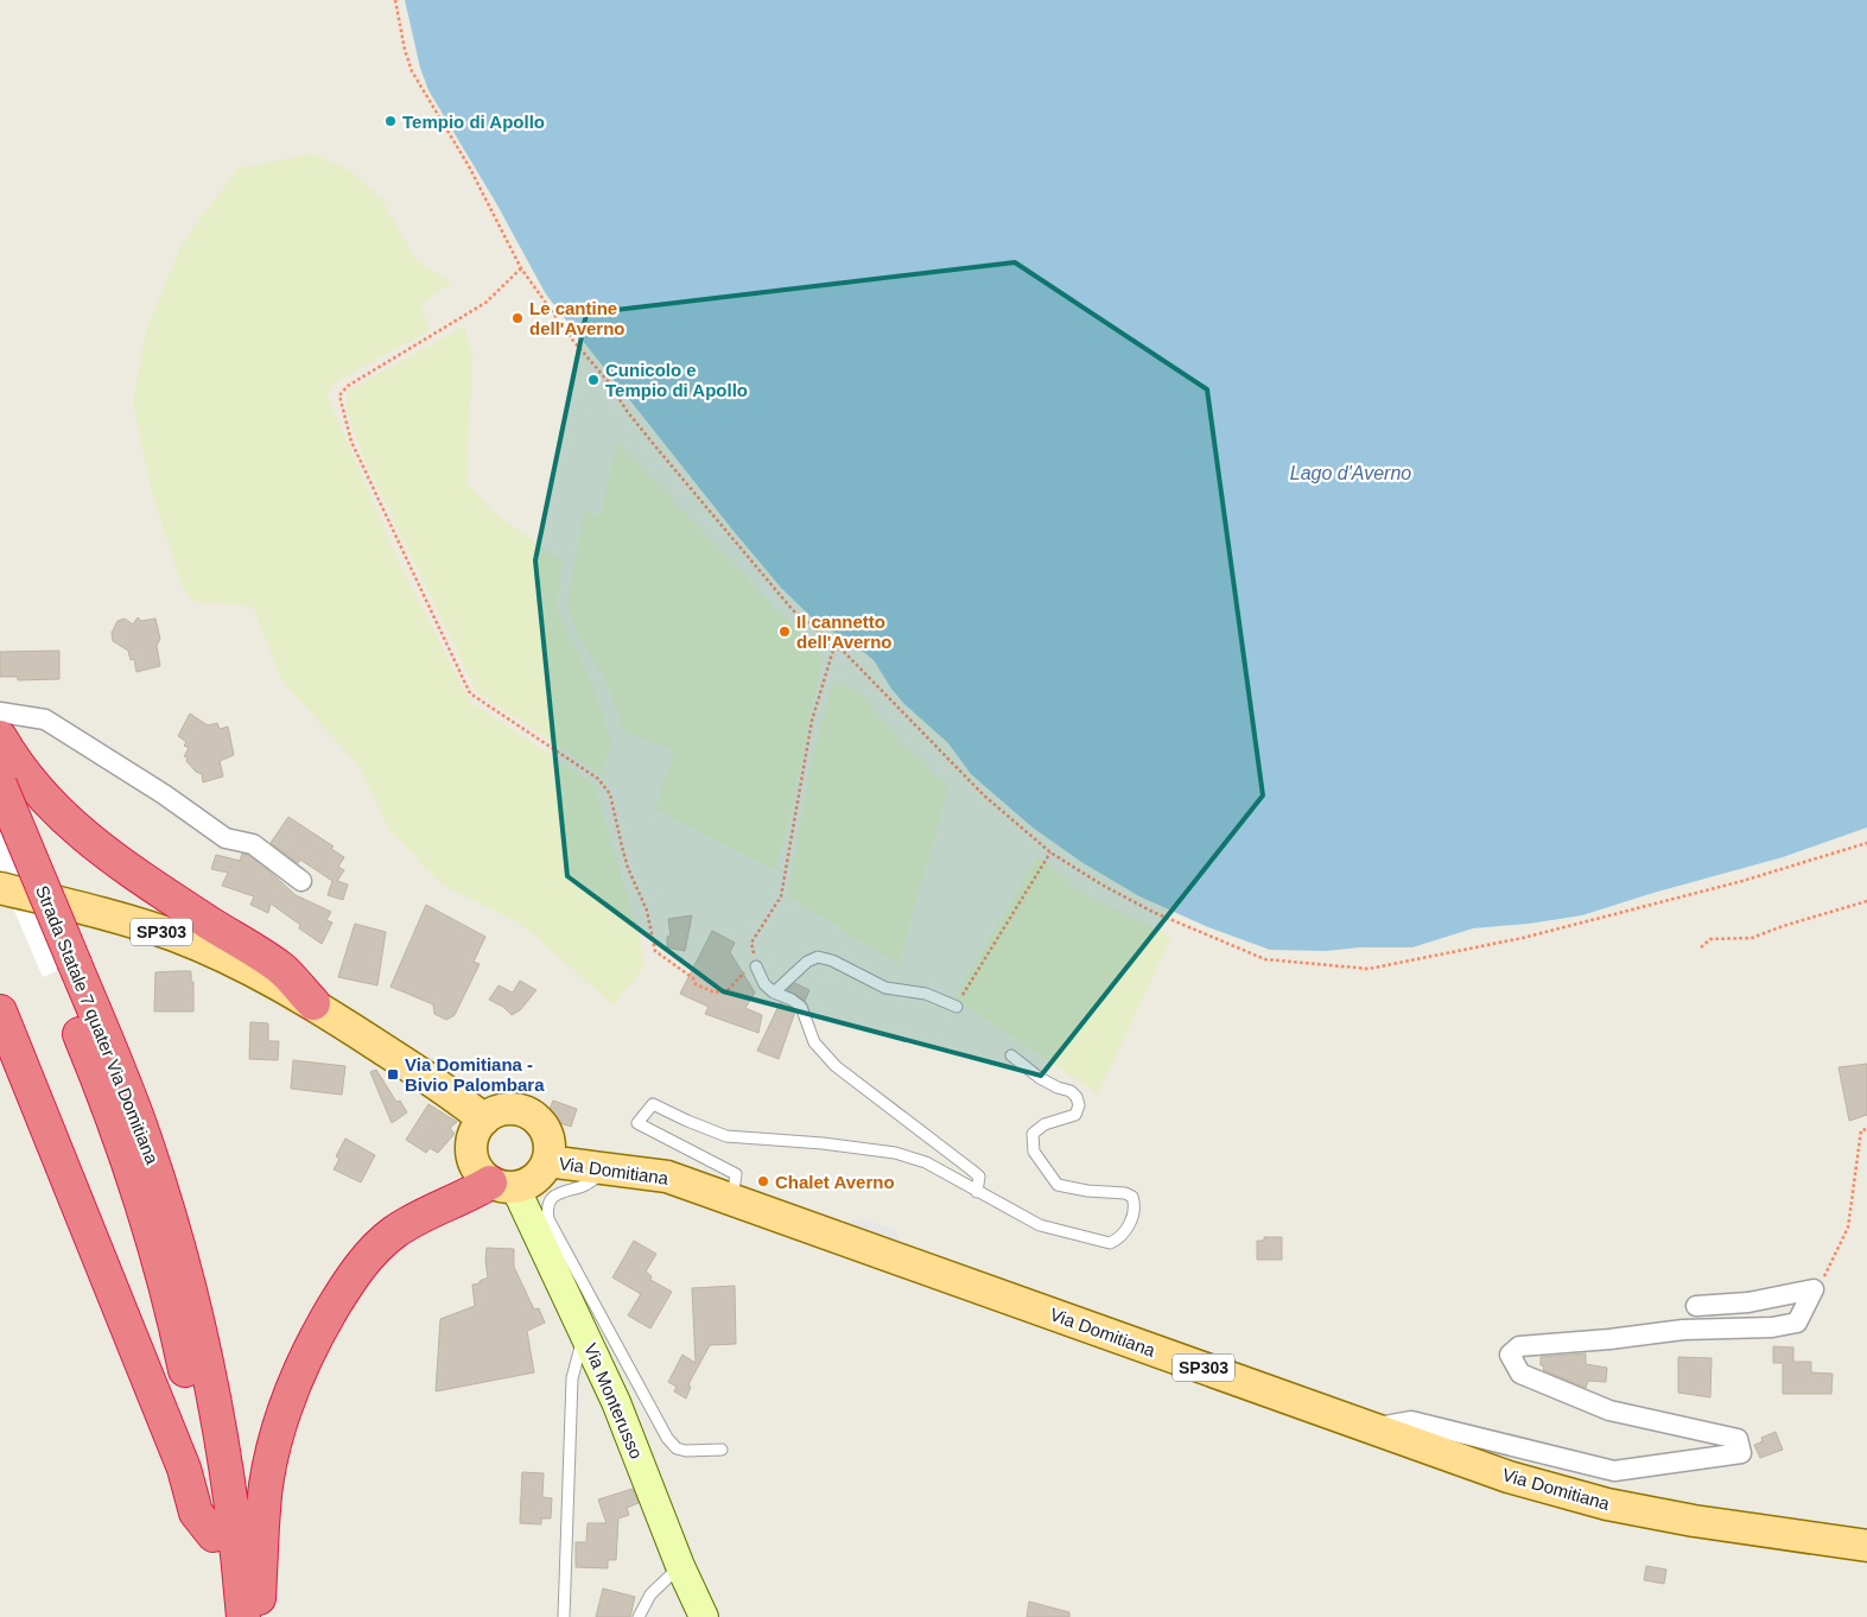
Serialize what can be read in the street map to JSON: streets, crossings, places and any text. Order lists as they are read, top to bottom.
{
  "streets": {
    "highway": ["Strada Statale 7 quater Via Domitiana"],
    "main road": ["SP303", "Via Domitiana"],
    "street": ["Via Monterusso"]
  },
  "crossings": [
    ["SP303", "Via Domitiana"],
    ["SP303", "Via Monterusso"],
    ["Via Domitiana", "Via Monterusso"]
  ],
  "water": ["Lago d'Averno"],
  "places": {
    "other": [
      "Tempio di Apollo",
      "Le cantine dell'Averno",
      "Cunicolo e Tempio di Apollo",
      "Il cannetto dell'Averno",
      "Chalet Averno"
    ],
    "transit": ["Via Domitiana - Bivio Palombara"]
  }
}
